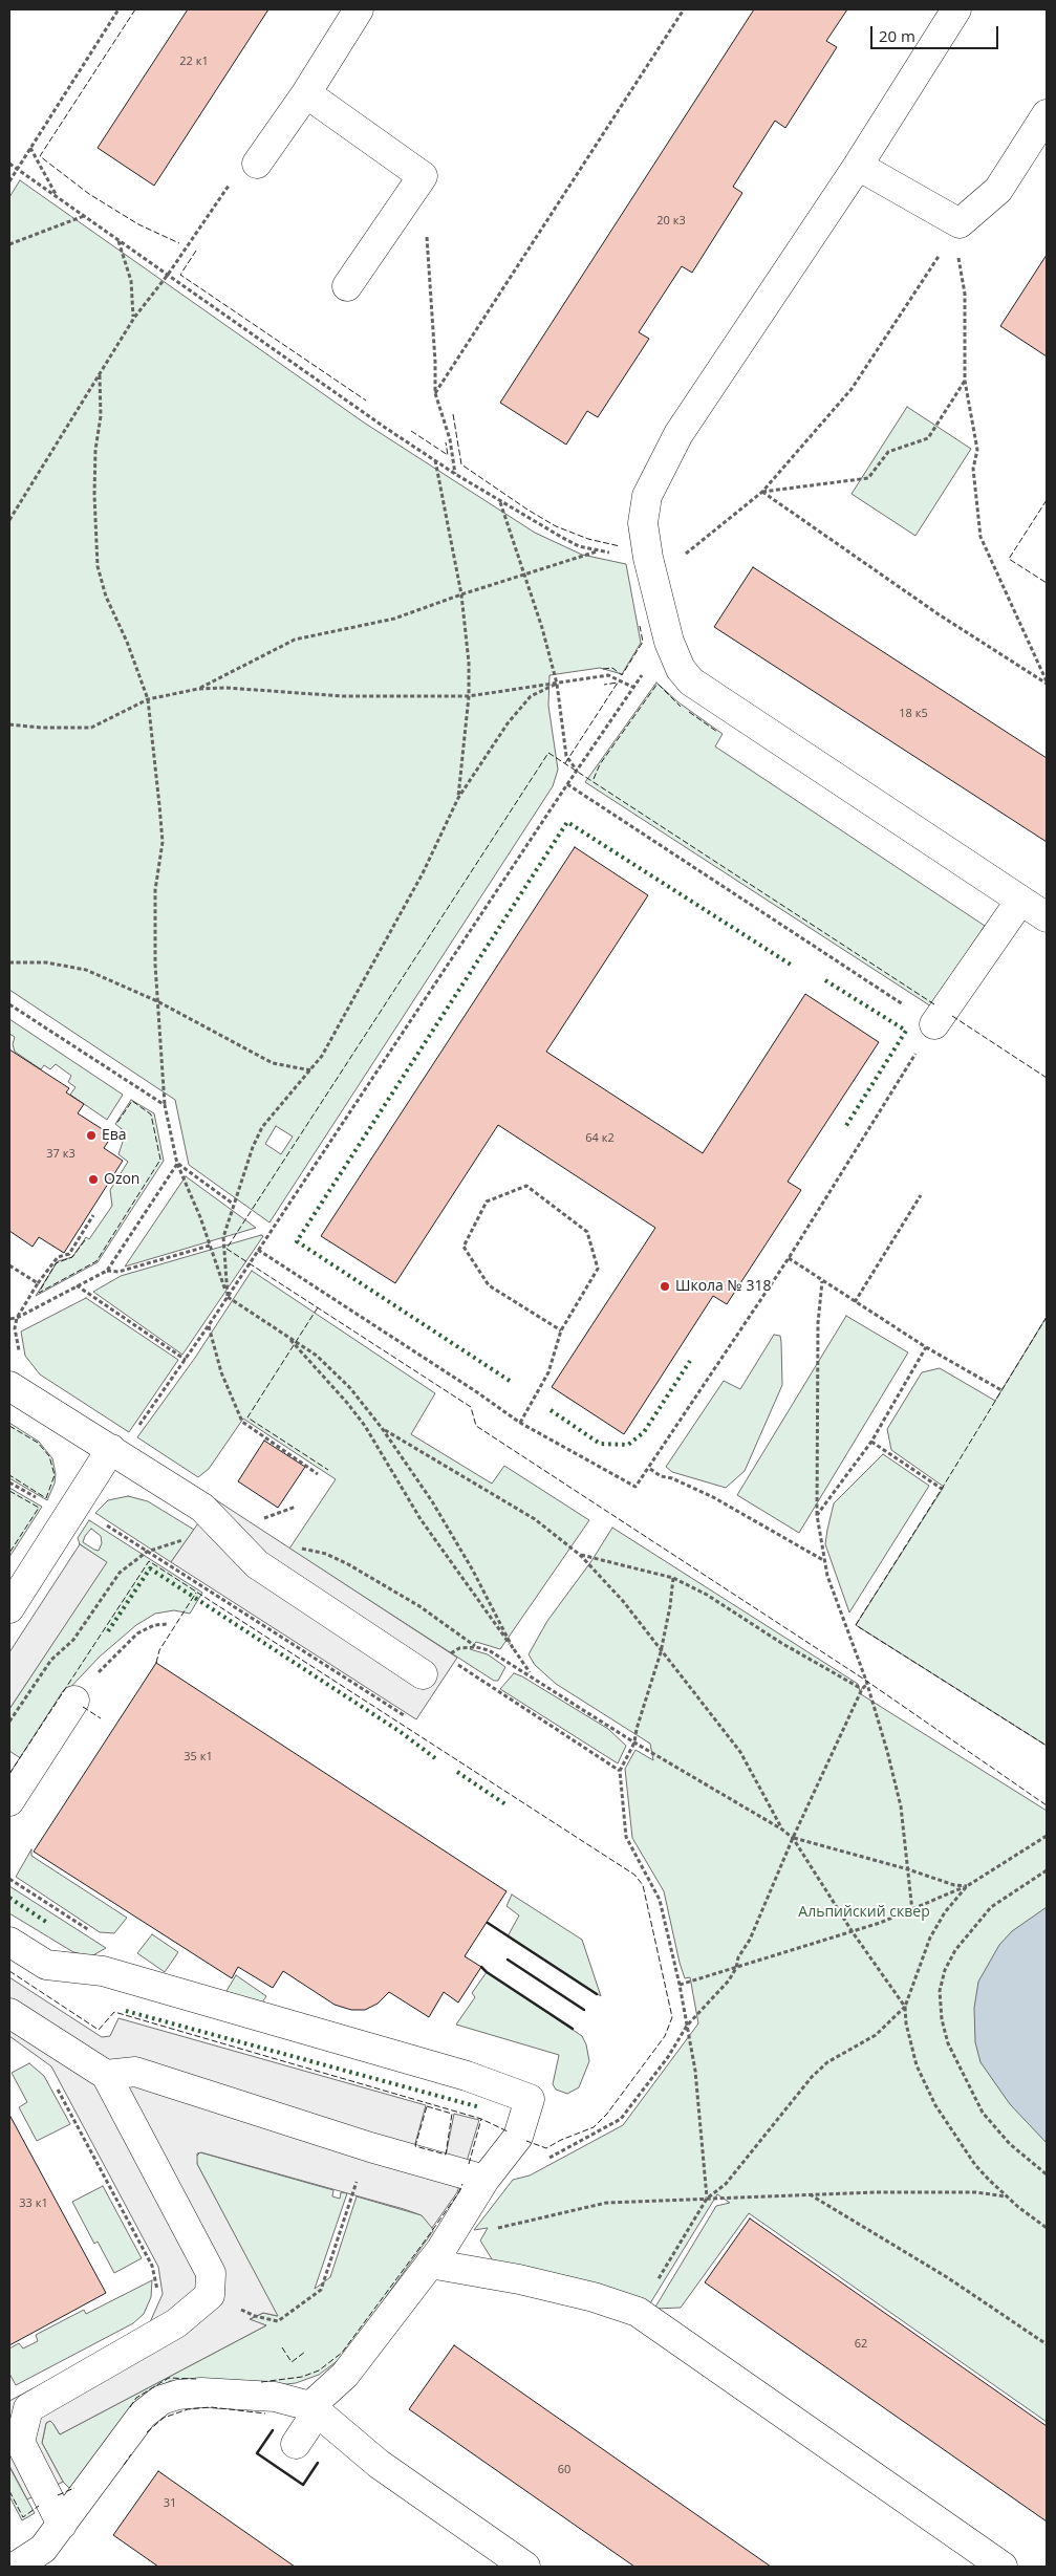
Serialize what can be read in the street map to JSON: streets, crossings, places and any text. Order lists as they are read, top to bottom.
{
  "parks": ["Альпийский сквер"],
  "places": ["Ева", "Ozon", "Школа № 318"],
  "house_numbers": [
    "22 к1",
    "20 к3",
    "18 к5",
    "64 к2",
    "37 к3",
    "35 к1",
    "33 к1",
    "62",
    "60",
    "31"
  ],
  "scale_bar": "20 m"
}
